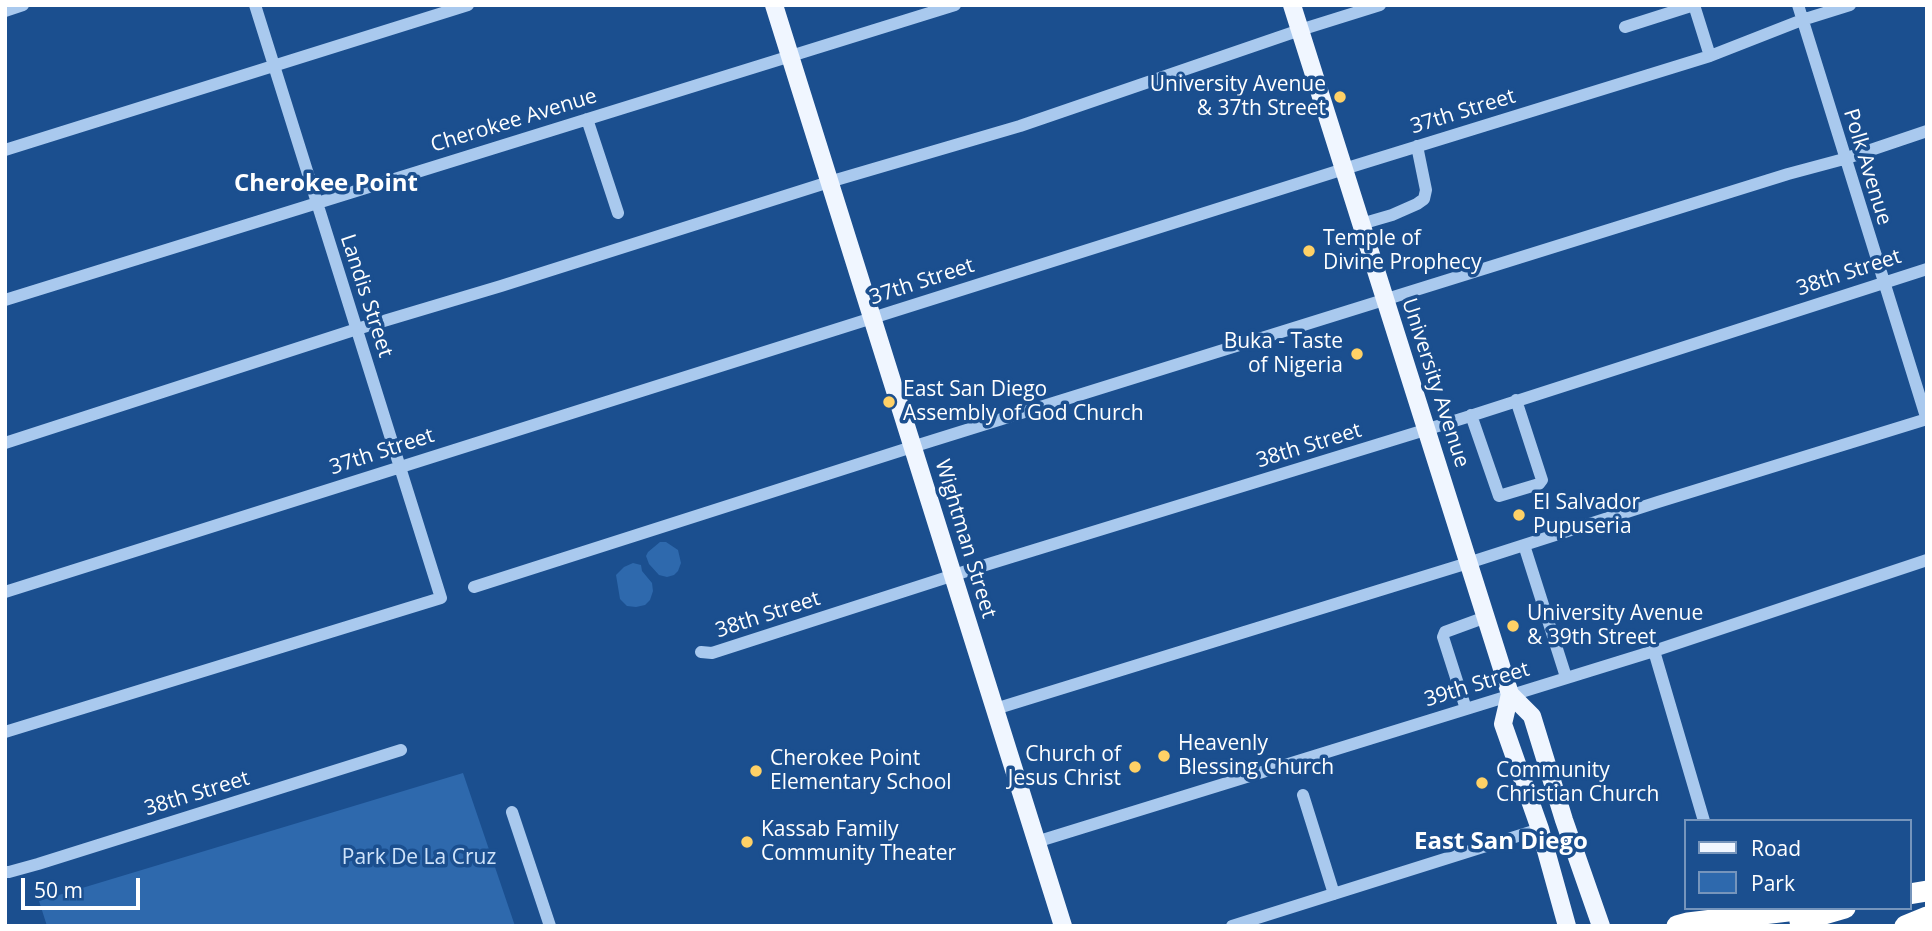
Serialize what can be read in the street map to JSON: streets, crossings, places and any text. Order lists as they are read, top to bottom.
{
  "streets": {
    "main road": ["University Avenue", "Wightman Street"],
    "street": [
      "37th Street",
      "Cherokee Avenue",
      "Polk Avenue",
      "38th Street",
      "Landis Street",
      "39th Street"
    ]
  },
  "crossings": [
    ["37th Street", "Polk Avenue"],
    ["37th Street", "Landis Street"],
    ["37th Street", "University Avenue"],
    ["37th Street", "Wightman Street"],
    ["Cherokee Avenue", "Landis Street"],
    ["Cherokee Avenue", "Wightman Street"],
    ["Polk Avenue", "38th Street"],
    ["38th Street", "University Avenue"],
    ["38th Street", "Wightman Street"],
    ["University Avenue", "39th Street"],
    ["Wightman Street", "39th Street"]
  ],
  "districts": ["Cherokee Point", "East San Diego"],
  "parks": ["Park De La Cruz"],
  "places": [
    "University Avenue & 37th Street",
    "Temple of Divine Prophecy",
    "Buka - Taste of Nigeria",
    "East San Diego Assembly of God Church",
    "El Salvador Pupuseria",
    "University Avenue & 39th Street",
    "Heavenly Blessing Church",
    "Church of Jesus Christ",
    "Cherokee Point Elementary School",
    "Community Christian Church",
    "Kassab Family Community Theater"
  ],
  "legend": ["Road", "Park"],
  "scale_bar": "50 m"
}
